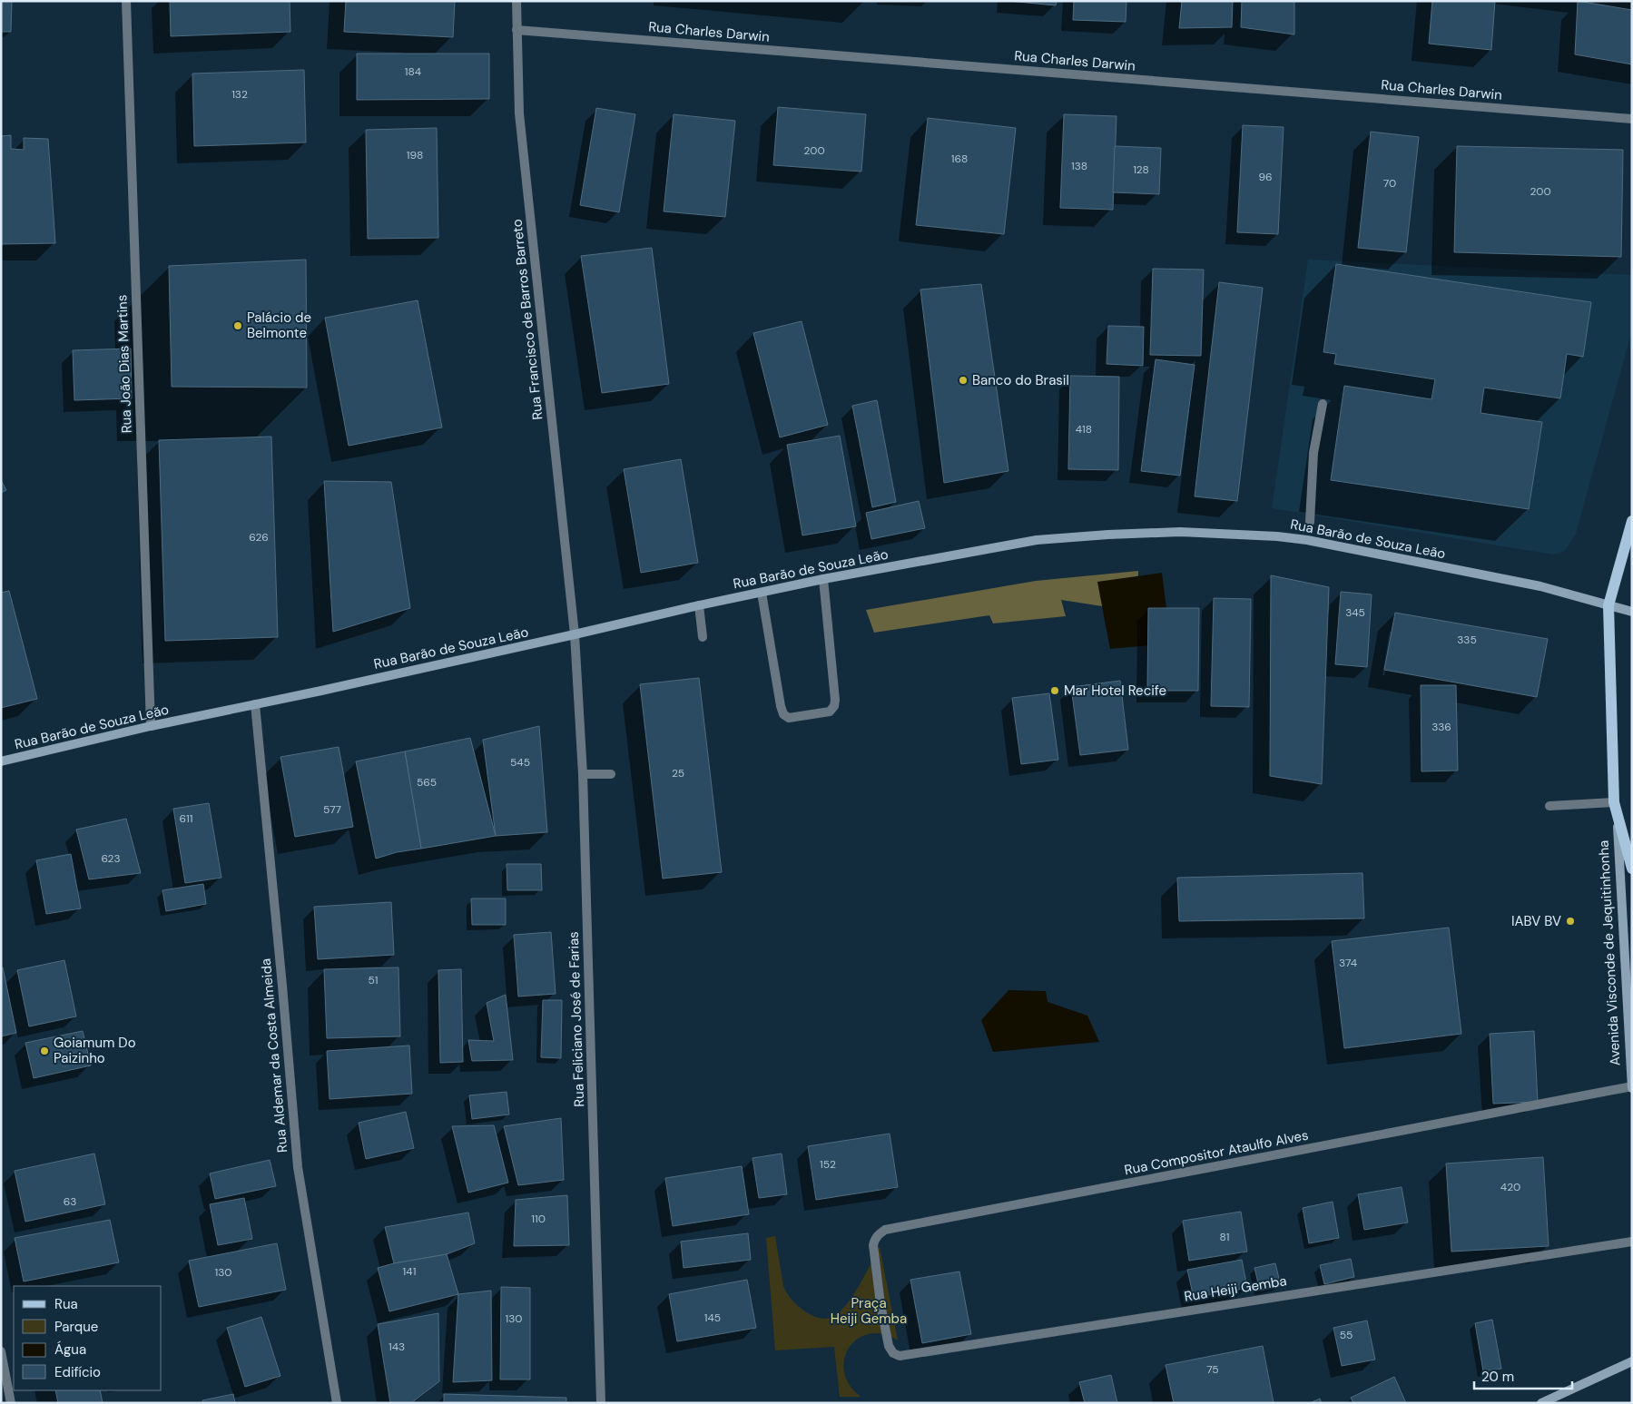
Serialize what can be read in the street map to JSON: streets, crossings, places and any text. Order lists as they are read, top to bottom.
{
  "streets": {
    "main road": ["Rua Barão de Souza Leão", "Avenida Visconde de Jequitinhonha"],
    "street": [
      "Rua Charles Darwin",
      "Rua Francisco de Barros Barreto",
      "Rua João Dias Martins",
      "Rua Feliciano José de Farias",
      "Rua Aldemar da Costa Almeida",
      "Rua Compositor Ataulfo Alves",
      "Rua Heiji Gemba"
    ]
  },
  "crossings": [
    ["Rua Charles Darwin", "Rua Francisco de Barros Barreto"],
    ["Rua Francisco de Barros Barreto", "Rua Barão de Souza Leão"],
    ["Rua Francisco de Barros Barreto", "Rua Feliciano José de Farias"],
    ["Rua João Dias Martins", "Rua Barão de Souza Leão"],
    ["Rua Barão de Souza Leão", "Avenida Visconde de Jequitinhonha"],
    ["Rua Barão de Souza Leão", "Rua Feliciano José de Farias"],
    ["Rua Barão de Souza Leão", "Rua Aldemar da Costa Almeida"],
    ["Avenida Visconde de Jequitinhonha", "Rua Compositor Ataulfo Alves"],
    ["Rua Compositor Ataulfo Alves", "Rua Heiji Gemba"]
  ],
  "parks": ["Praça Heiji Gemba"],
  "places": [
    "Palácio de Belmonte",
    "Banco do Brasil",
    "Mar Hotel Recife",
    "IABV BV",
    "Goiamum Do Paizinho"
  ],
  "house_numbers": [
    "184",
    "132",
    "200",
    "198",
    "168",
    "138",
    "128",
    "96",
    "70",
    "200",
    "418",
    "626",
    "345",
    "335",
    "336",
    "545",
    "25",
    "565",
    "577",
    "611",
    "623",
    "374",
    "51",
    "152",
    "420",
    "63",
    "110",
    "81",
    "141",
    "130",
    "145",
    "130",
    "55",
    "143",
    "75"
  ],
  "legend": [
    "Rua",
    "Parque",
    "Água",
    "Edifício"
  ],
  "scale_bar": "20 m"
}
